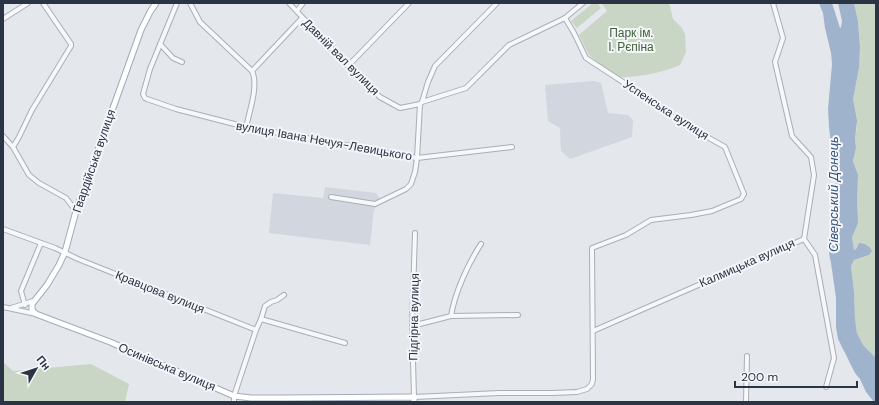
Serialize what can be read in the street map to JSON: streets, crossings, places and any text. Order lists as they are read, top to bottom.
{
  "streets": {
    "main road": ["Гвардійська вулиця", "Осинівська вулиця"],
    "street": [
      "Давній вал вулиця",
      "Успенська вулиця",
      "вулиця Івана Нечуя-Левицького",
      "Калмицька вулиця",
      "Кравцова вулиця",
      "Підгірна вулиця"
    ]
  },
  "crossings": [
    ["Давній вал вулиця", "Успенська вулиця"],
    ["Успенська вулиця", "Калмицька вулиця"],
    ["Успенська вулиця", "Осинівська вулиця"],
    ["Гвардійська вулиця", "Кравцова вулиця"],
    ["Калмицька вулиця", "Осинівська вулиця"],
    ["Підгірна вулиця", "Осинівська вулиця"]
  ],
  "water": ["Сіверський Донець"],
  "parks": ["Парк ім. І. Рєпіна"],
  "scale_bar": "200 m",
  "north": "top right"
}
